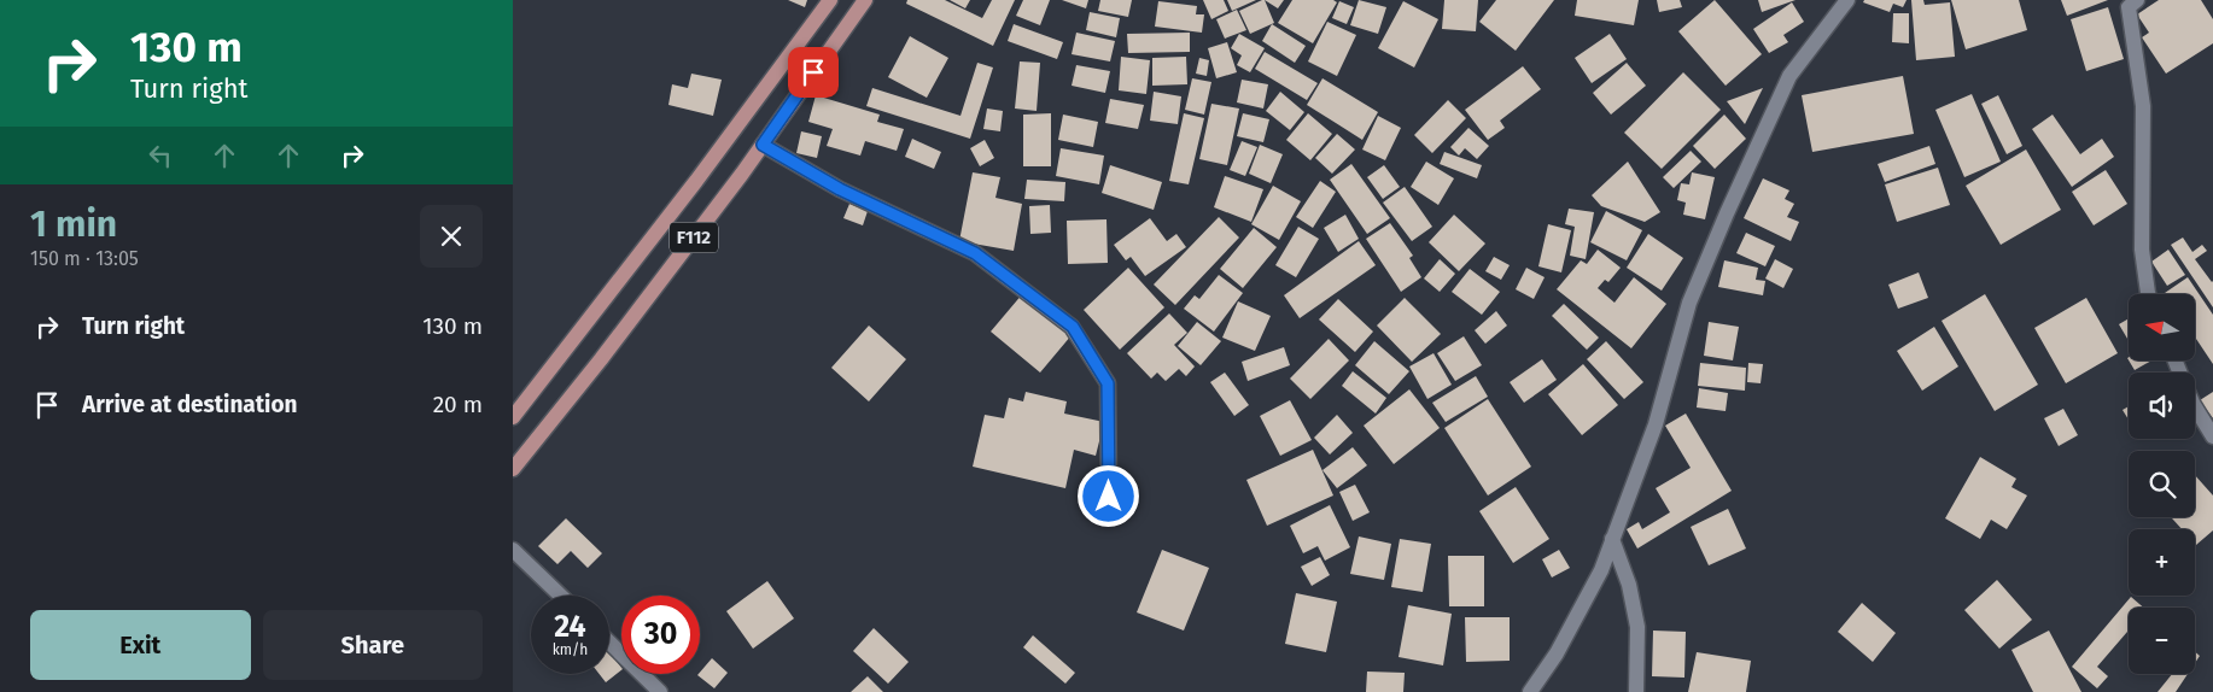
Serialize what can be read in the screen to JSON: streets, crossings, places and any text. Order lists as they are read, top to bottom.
{
  "streets": {
    "main road": ["F112"]
  },
  "north": "left",
  "page": {
    "turn": ["130 m", "Turn right"],
    "heading": ["1 min", "150 m · 13:05"],
    "list": [
      {
        "name": "Turn right",
        "value": "130 m"
      },
      {
        "name": "Arrive at destination",
        "value": "20 m"
      }
    ],
    "map_buttons": ["+", "−"],
    "speed": "24 km/h",
    "limit": "30",
    "buttons": ["Exit", "Share"]
  }
}
